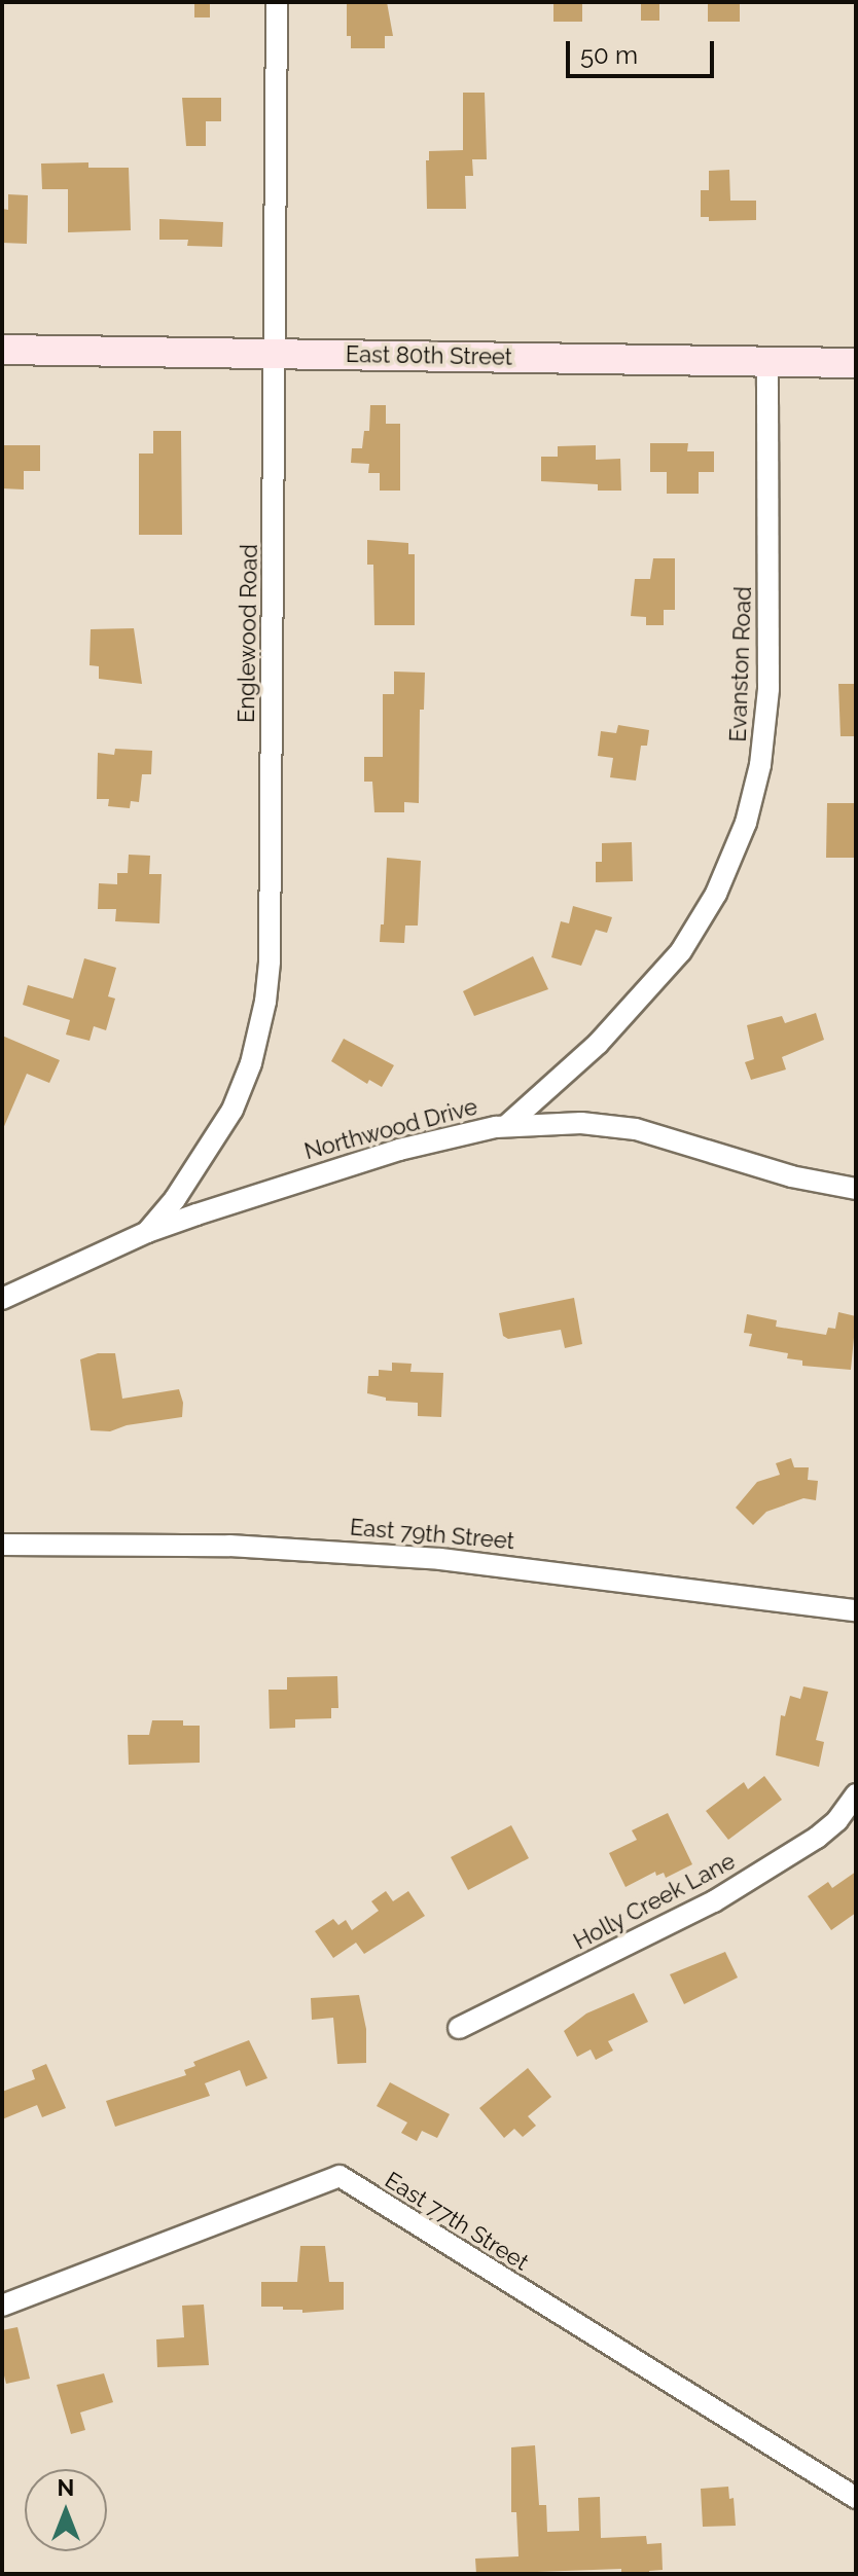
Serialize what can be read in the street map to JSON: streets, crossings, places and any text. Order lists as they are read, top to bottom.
{
  "streets": {
    "street": [
      "East 80th Street",
      "Englewood Road",
      "Evanston Road",
      "Northwood Drive",
      "East 79th Street",
      "Holly Creek Lane",
      "East 77th Street"
    ]
  },
  "crossings": [
    ["East 80th Street", "Englewood Road"],
    ["East 80th Street", "Evanston Road"],
    ["Englewood Road", "Northwood Drive"],
    ["Evanston Road", "Northwood Drive"]
  ],
  "scale_bar": "50 m",
  "north": "top"
}
